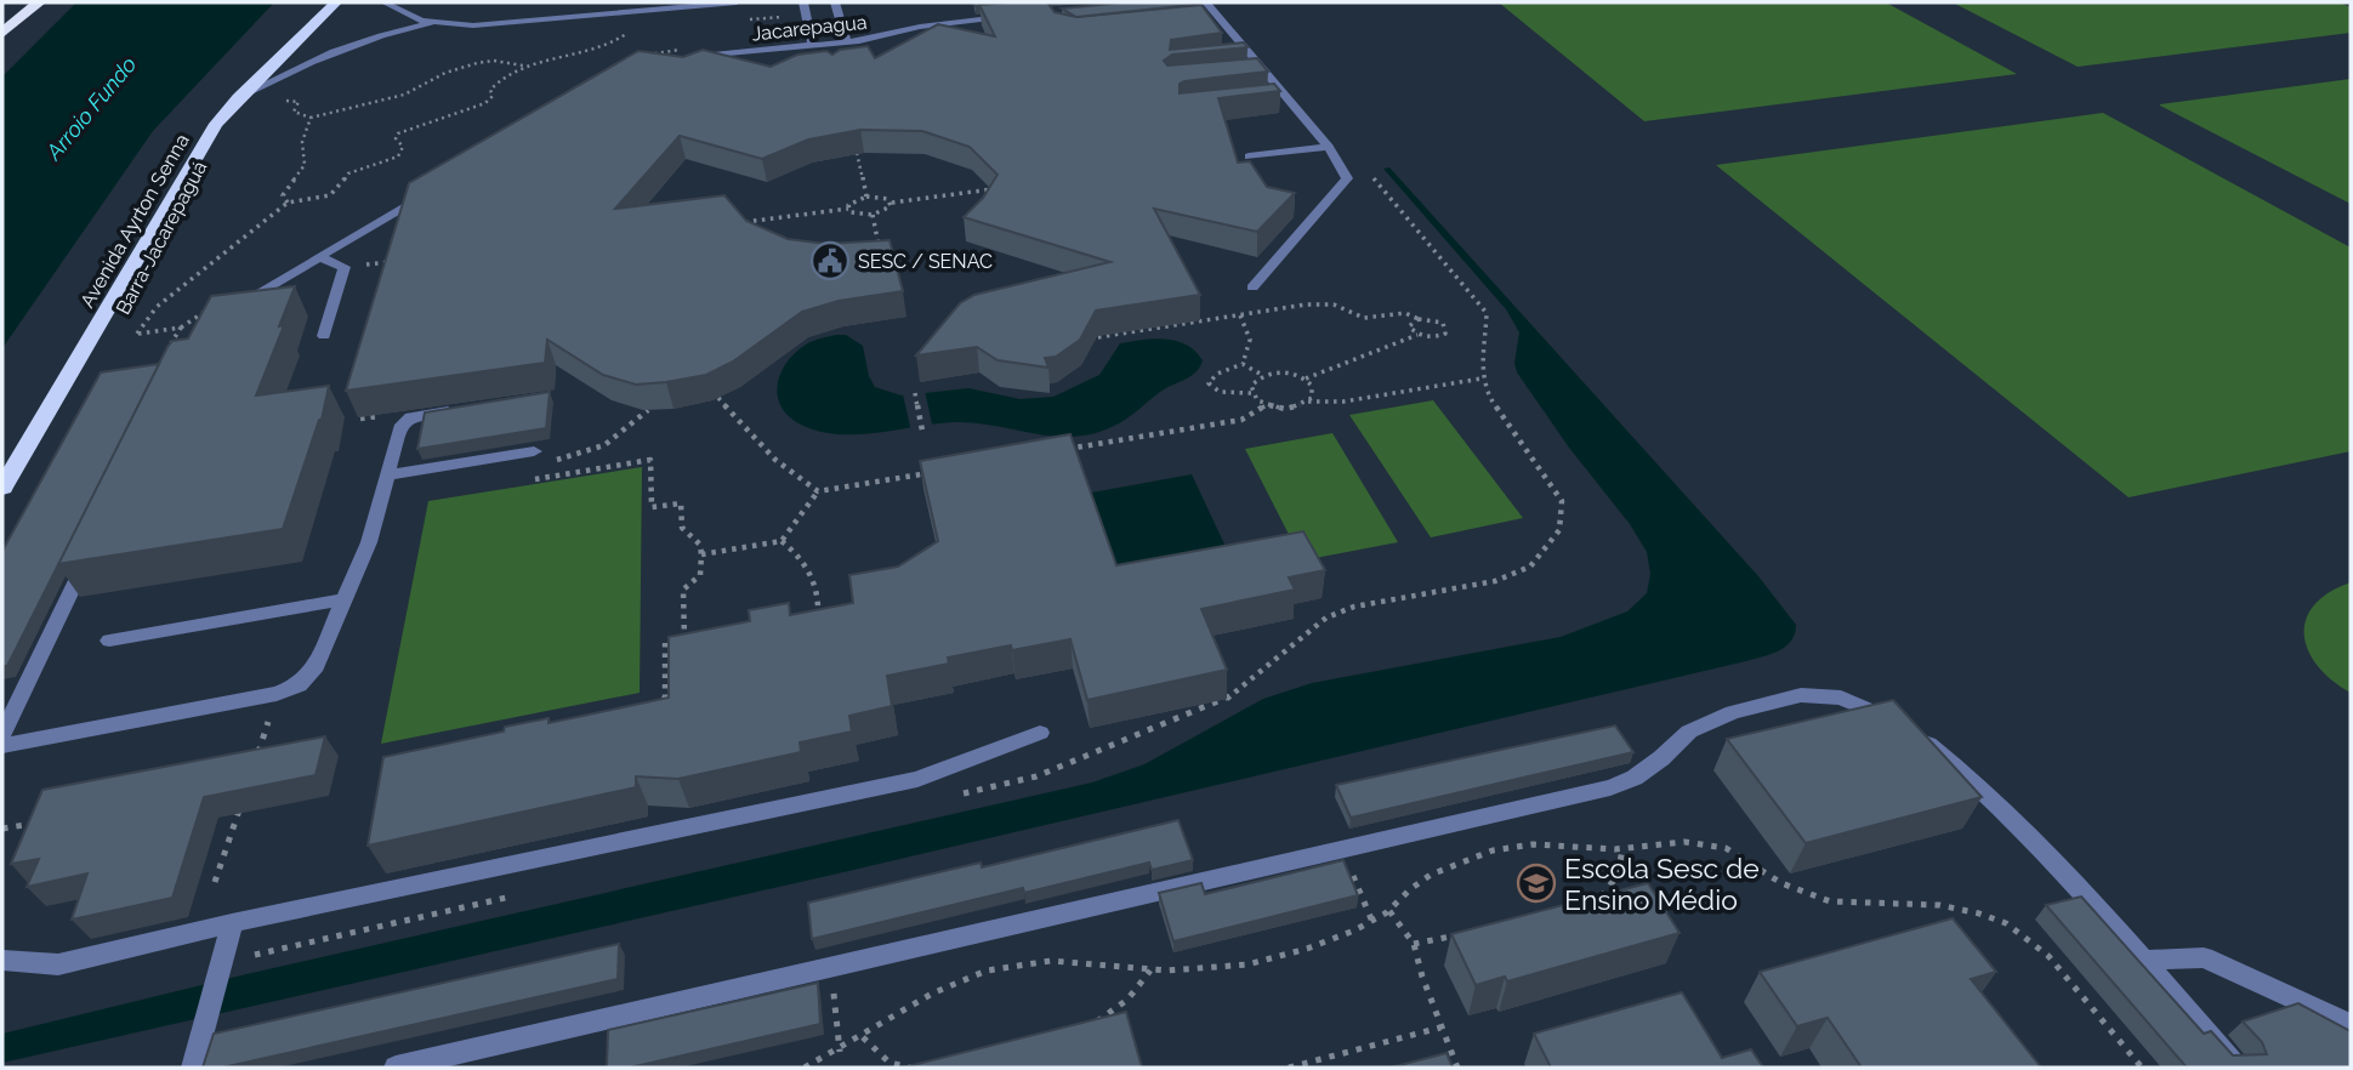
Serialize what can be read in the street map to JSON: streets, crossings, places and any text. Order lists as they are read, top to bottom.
{
  "streets": {
    "highway": ["Avenida Ayrton Senna"],
    "lane": ["Jacarepagua"]
  },
  "water": ["Arroio Fundo"],
  "places": {
    "public building": ["SESC / SENAC"],
    "school or university": ["Escola Sesc de Ensino Médio"]
  }
}
